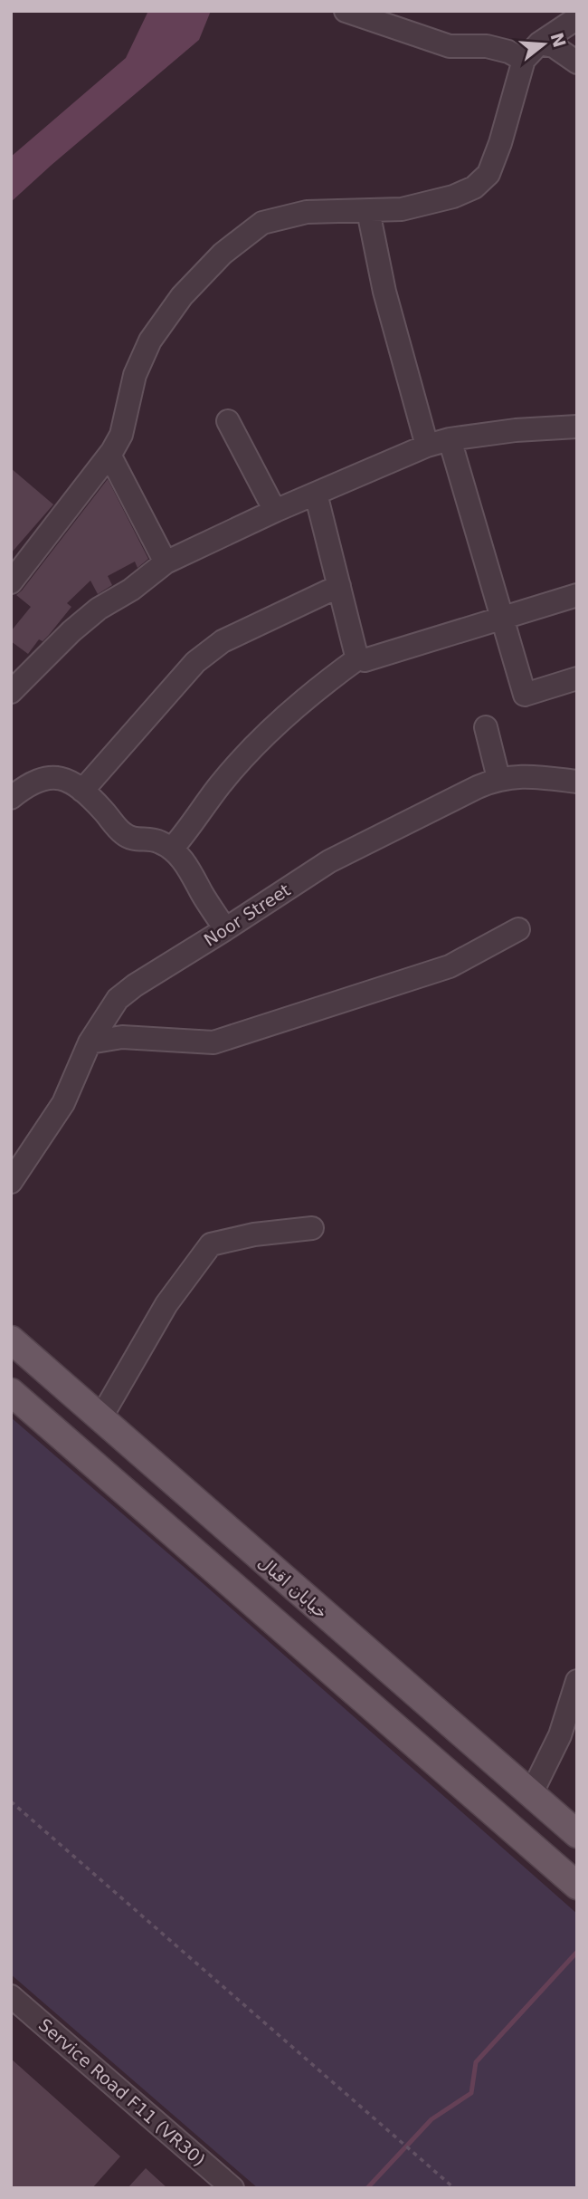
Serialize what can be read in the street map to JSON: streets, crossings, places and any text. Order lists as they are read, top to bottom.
{
  "streets": {
    "main road": ["خیابان اقبال"],
    "street": ["Noor Street", "Service Road F11 (VR30)"]
  },
  "north": "right"
}
